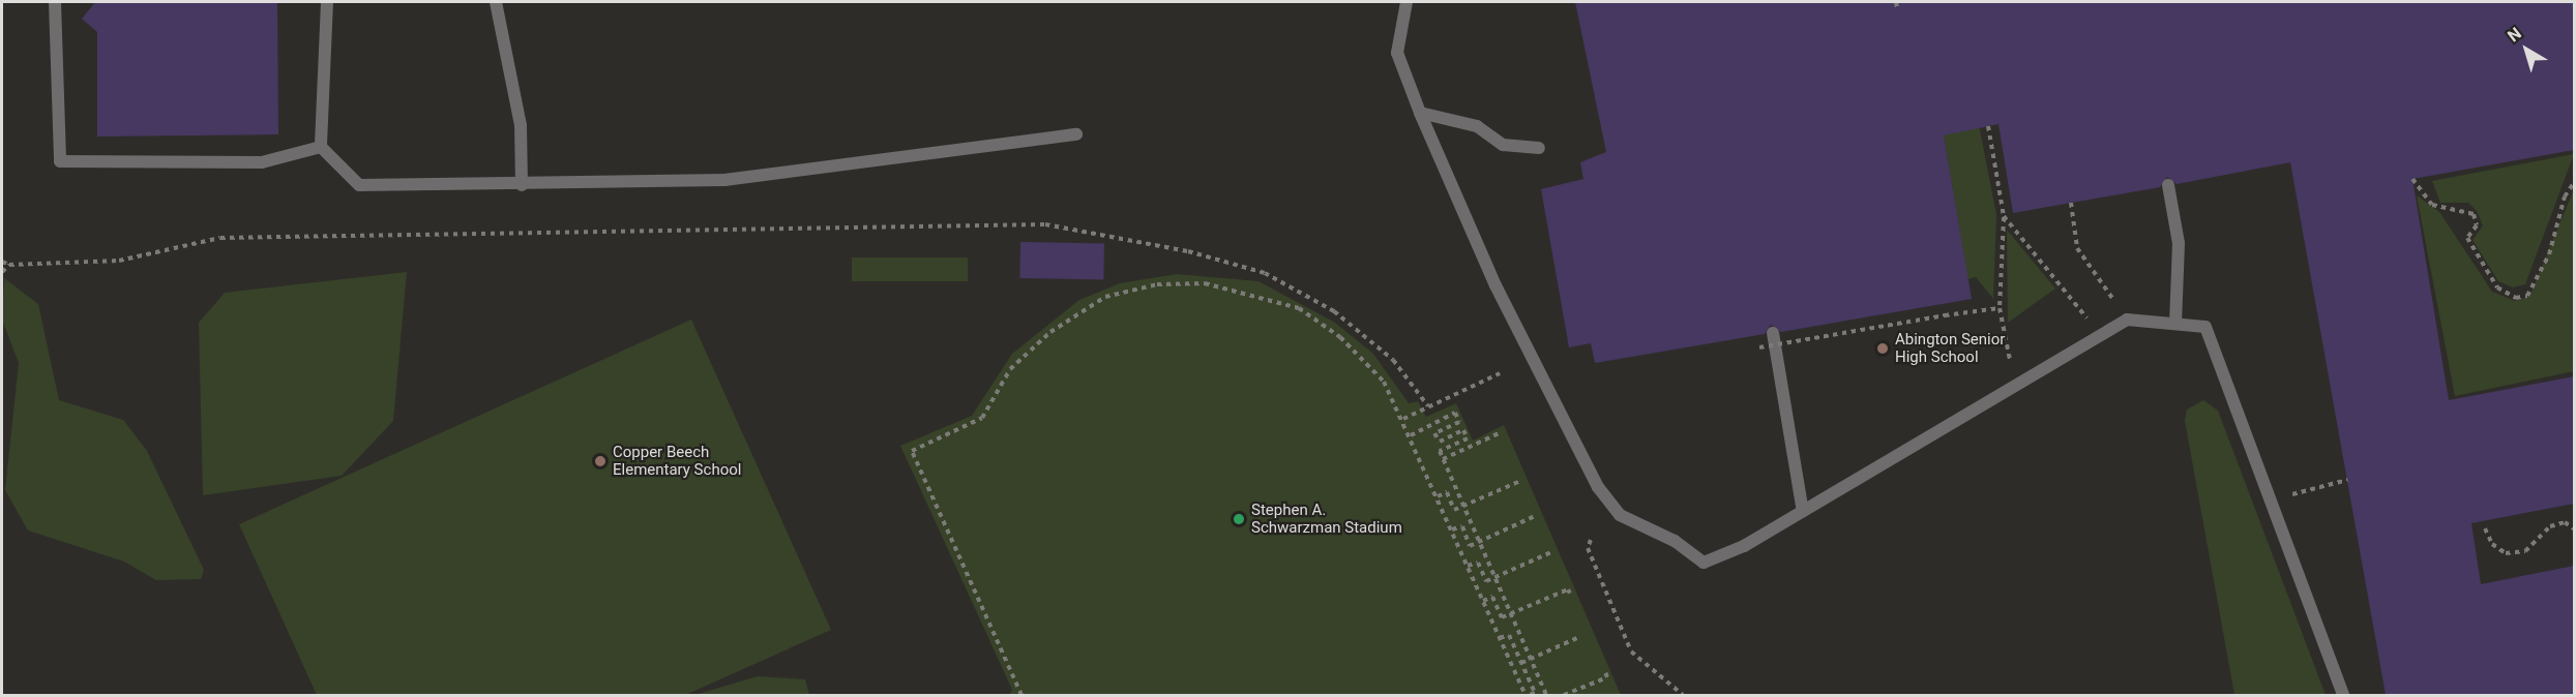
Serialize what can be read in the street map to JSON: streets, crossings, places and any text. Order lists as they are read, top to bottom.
{
  "places": ["Abington Senior High School", "Copper Beech Elementary School", "Stephen A. Schwarzman Stadium"],
  "north": "top left"
}
